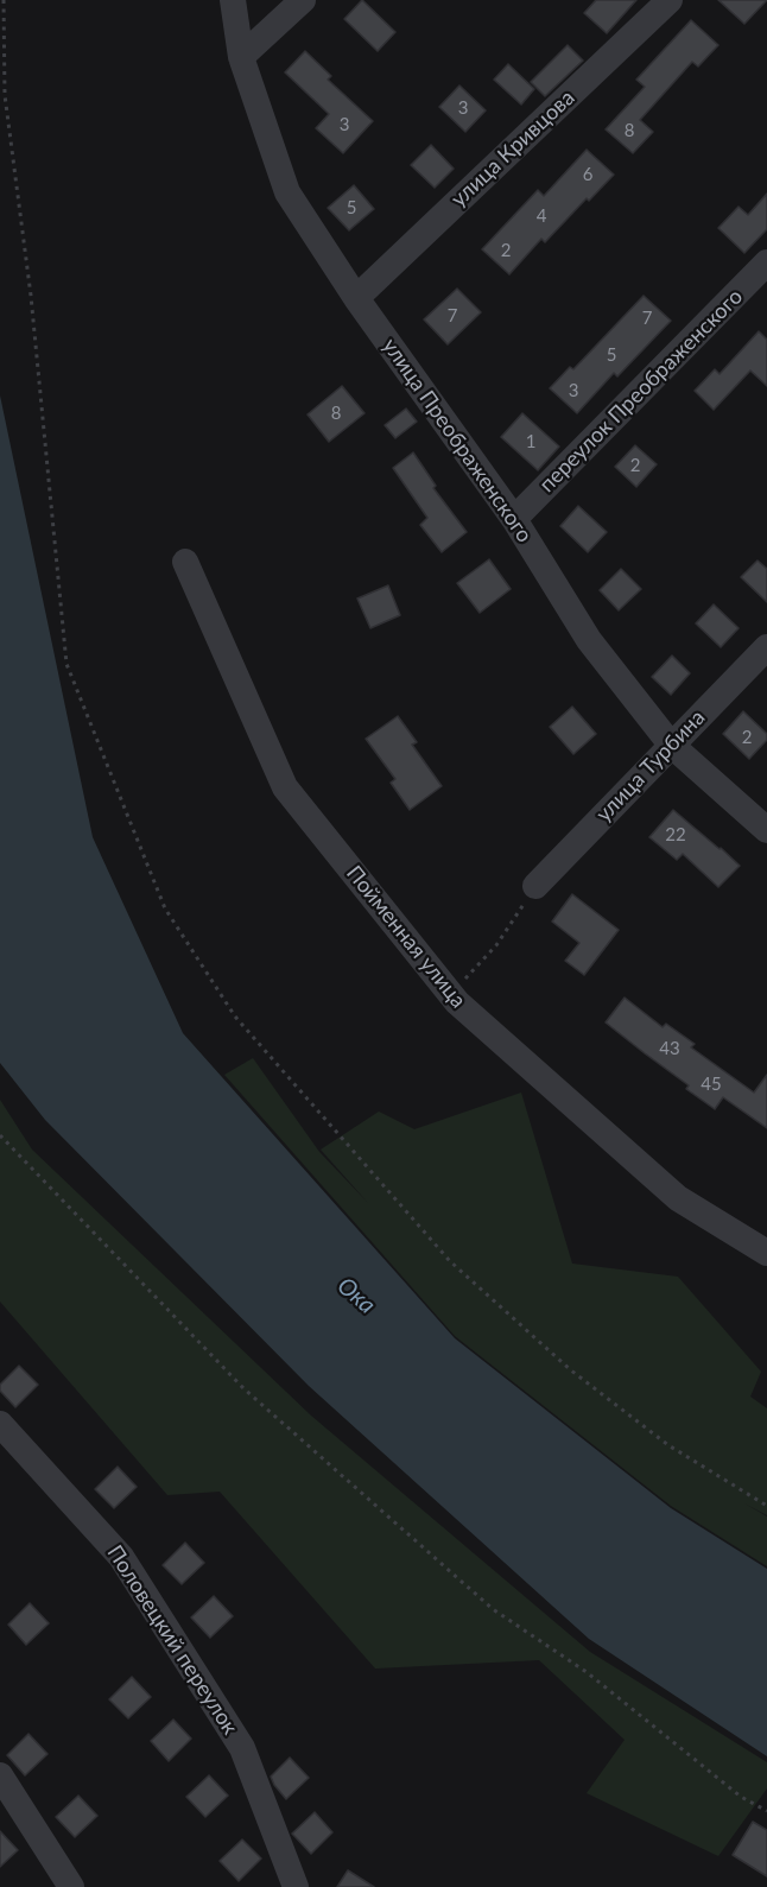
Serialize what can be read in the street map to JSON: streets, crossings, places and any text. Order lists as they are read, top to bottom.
{
  "streets": {
    "street": [
      "улица Кривцова",
      "переулок Преображенского",
      "улица Преображенского",
      "улица Турбина",
      "Пойменная улица",
      "Половецкий переулок"
    ]
  },
  "crossings": [
    ["улица Кривцова", "улица Преображенского"],
    ["переулок Преображенского", "улица Преображенского"],
    ["улица Преображенского", "улица Турбина"]
  ],
  "water": ["Ока"],
  "house_numbers": [
    "3",
    "3",
    "8",
    "6",
    "5",
    "4",
    "2",
    "7",
    "7",
    "5",
    "3",
    "8",
    "1",
    "2",
    "2",
    "22",
    "43",
    "45"
  ]
}
